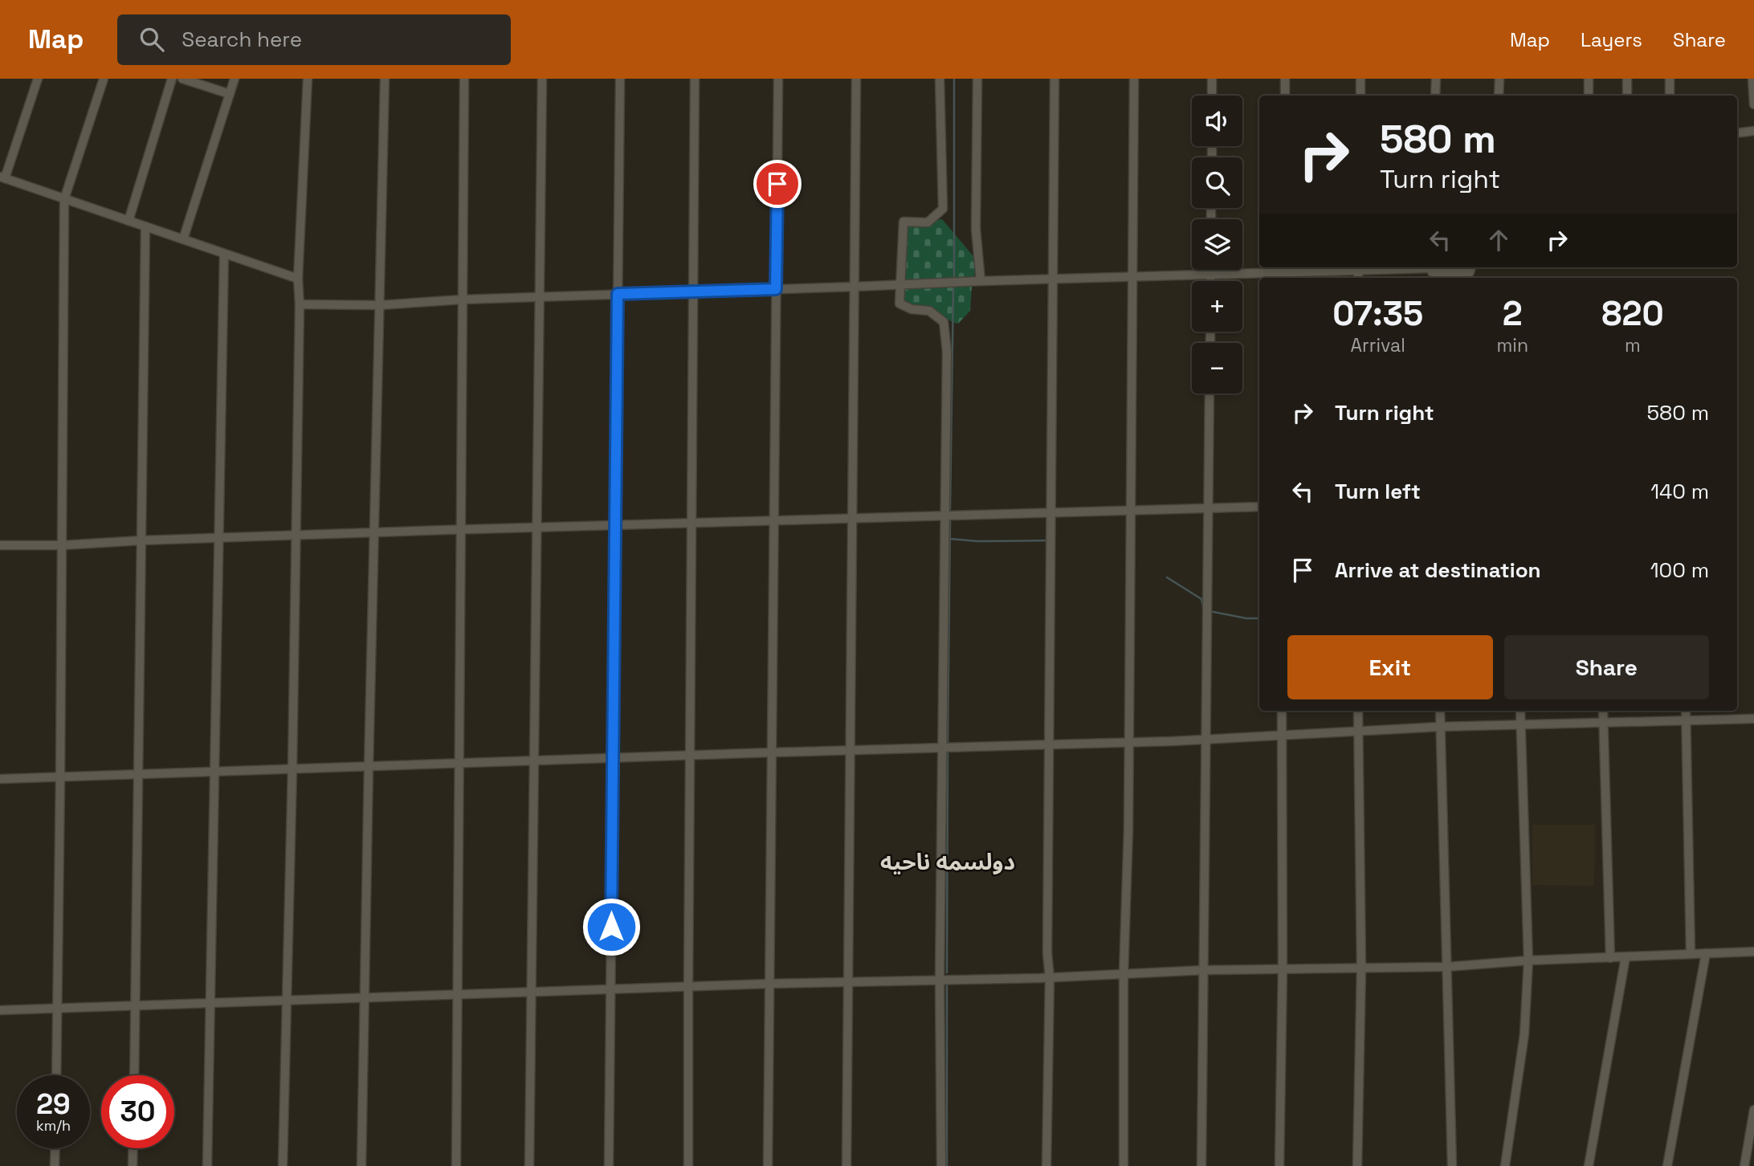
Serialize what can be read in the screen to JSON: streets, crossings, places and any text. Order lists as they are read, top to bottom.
{
  "districts": ["دولسمه ناحیه"],
  "page": {
    "header": "Map",
    "search": "Search here",
    "nav": ["Map", "Layers", "Share"],
    "map_buttons": ["+", "−"],
    "turn": ["580 m", "Turn right"],
    "eta": [
      "07:35",
      "Arrival",
      "2",
      "min",
      "820",
      "m"
    ],
    "list": [
      {
        "name": "Turn right",
        "value": "580 m"
      },
      {
        "name": "Turn left",
        "value": "140 m"
      },
      {
        "name": "Arrive at destination",
        "value": "100 m"
      }
    ],
    "buttons": ["Exit", "Share"],
    "speed": "29 km/h",
    "limit": "30"
  }
}
